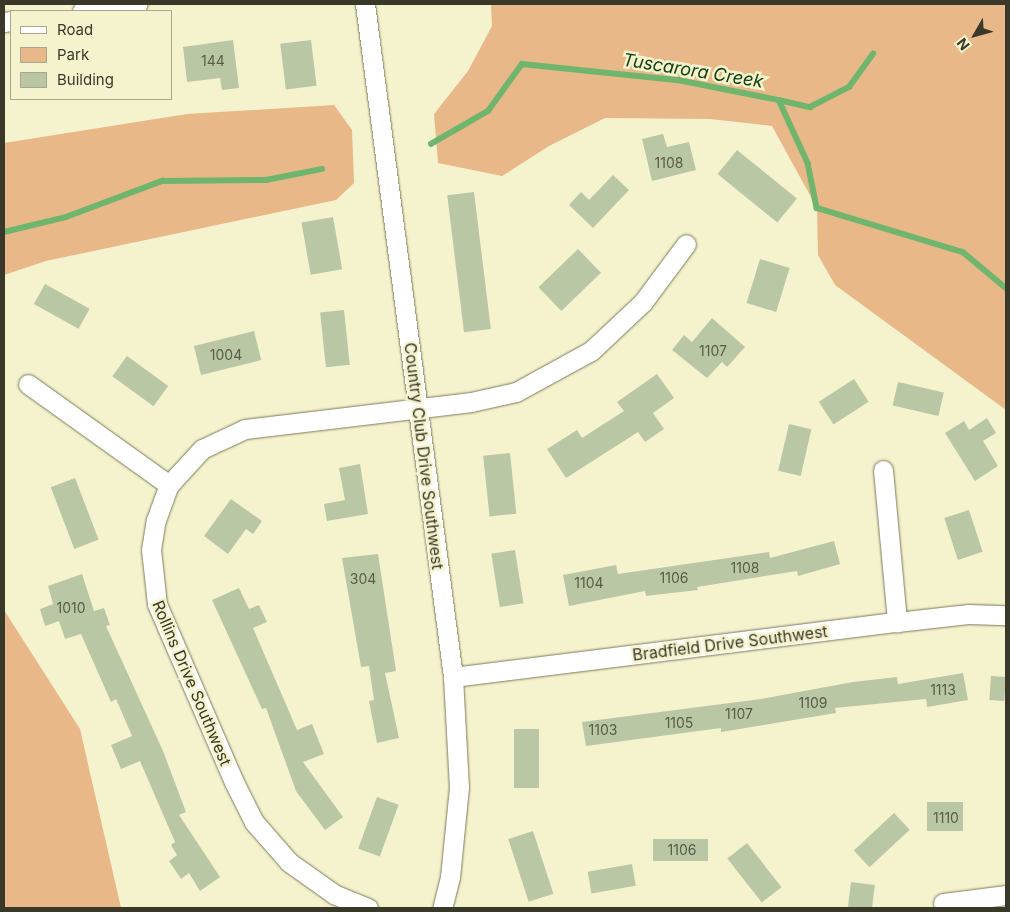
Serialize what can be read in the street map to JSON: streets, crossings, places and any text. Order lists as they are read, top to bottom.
{
  "streets": {
    "street": ["Country Club Drive Southwest", "Bradfield Drive Southwest", "Rollins Drive Southwest"]
  },
  "crossings": [
    ["Country Club Drive Southwest", "Bradfield Drive Southwest"],
    ["Country Club Drive Southwest", "Rollins Drive Southwest"]
  ],
  "water": ["Tuscarora Creek"],
  "house_numbers": [
    "144",
    "1108",
    "1107",
    "1004",
    "1108",
    "1106",
    "304",
    "1104",
    "1010",
    "1113",
    "1109",
    "1107",
    "1105",
    "1103",
    "1110",
    "1106"
  ],
  "legend": ["Road", "Park", "Building"],
  "north": "bottom left"
}
